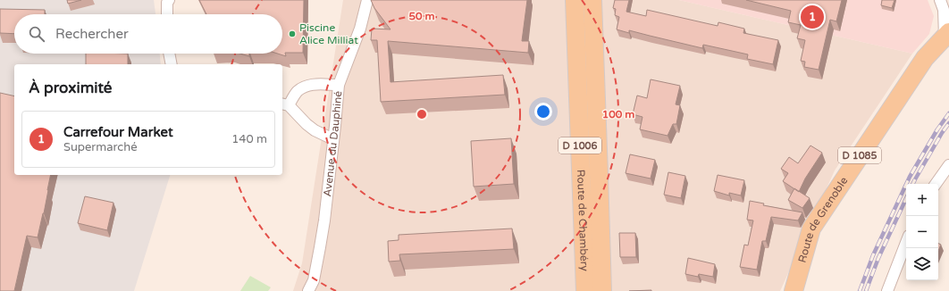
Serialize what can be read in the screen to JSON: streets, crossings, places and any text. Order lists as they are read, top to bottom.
{
  "streets": {
    "main road": [
      "D 1006",
      "D 1085",
      "Route de Chambéry",
      "Route de Grenoble"
    ],
    "street": ["Avenue du Dauphiné"]
  },
  "places": ["Piscine Alice Milliat"],
  "page": {
    "pins": "1",
    "search": "Rechercher",
    "heading": "À proximité",
    "list": [
      {
        "mark": "1",
        "name": "Carrefour Market",
        "note": "Supermarché",
        "value": "140 m"
      }
    ],
    "map_buttons": ["+", "−"]
  },
  "rings": ["50 m", "100 m"]
}
